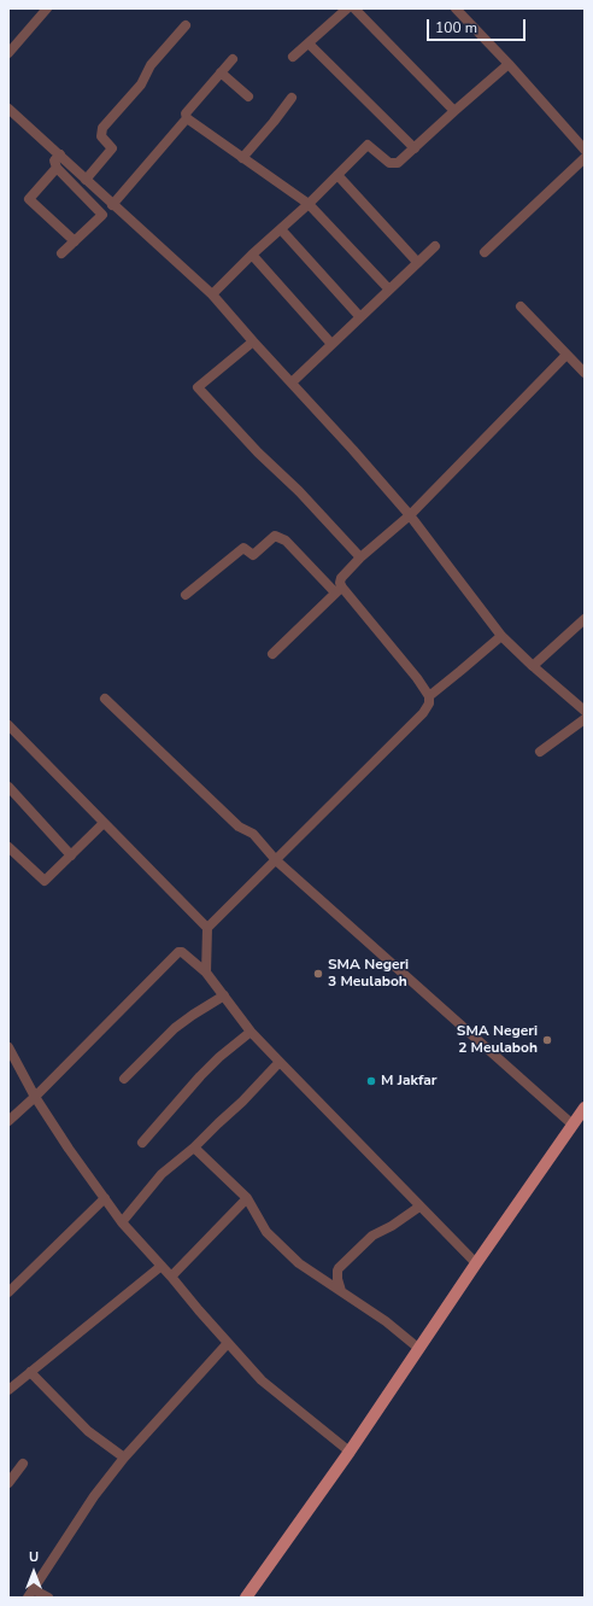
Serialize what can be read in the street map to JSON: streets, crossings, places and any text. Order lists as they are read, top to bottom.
{
  "places": ["SMA Negeri 3 Meulaboh", "SMA Negeri 2 Meulaboh", "M Jakfar"],
  "scale_bar": "100 m",
  "north": "top"
}
